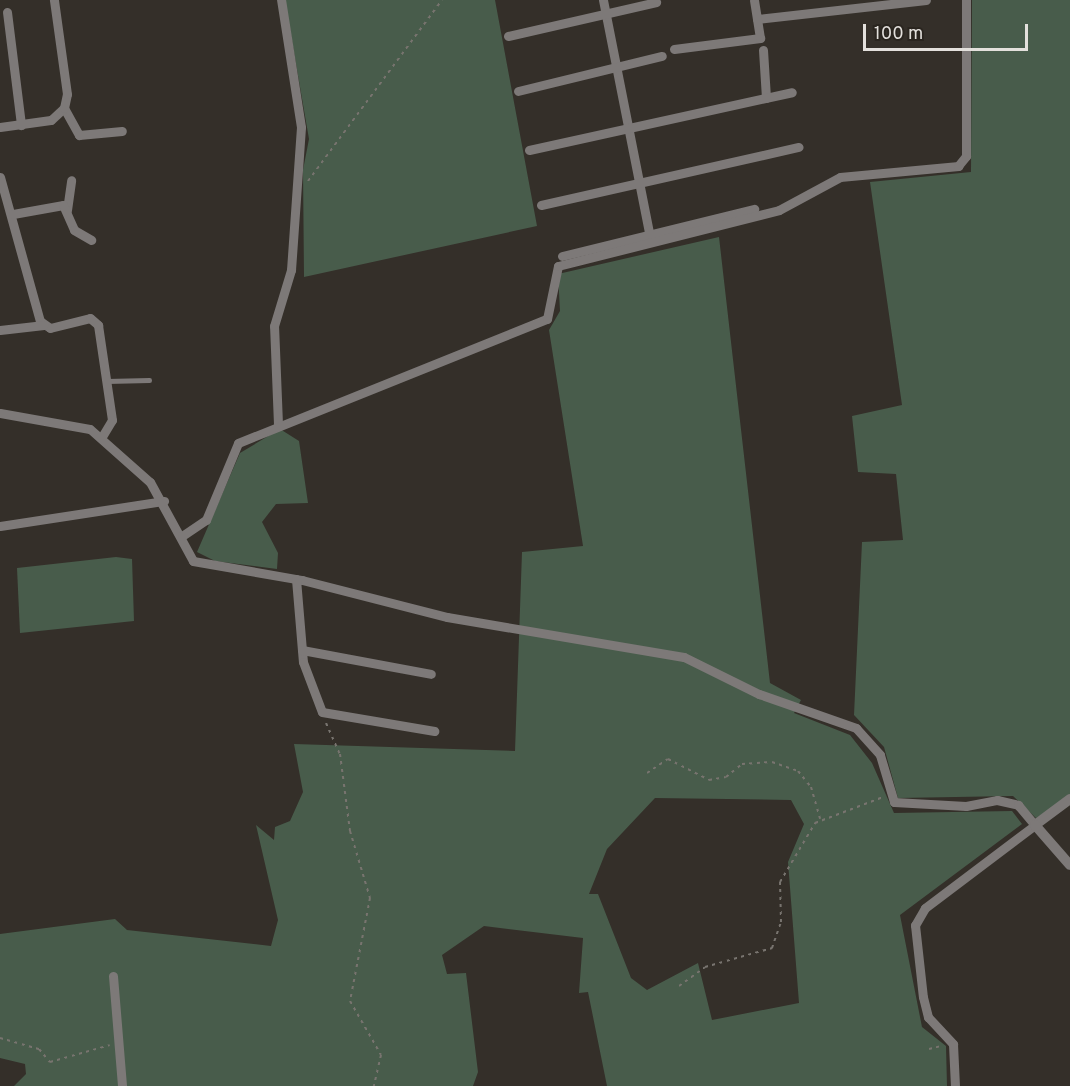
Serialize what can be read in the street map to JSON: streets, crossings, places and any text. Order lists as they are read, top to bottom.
{
  "scale_bar": "100 m"
}
